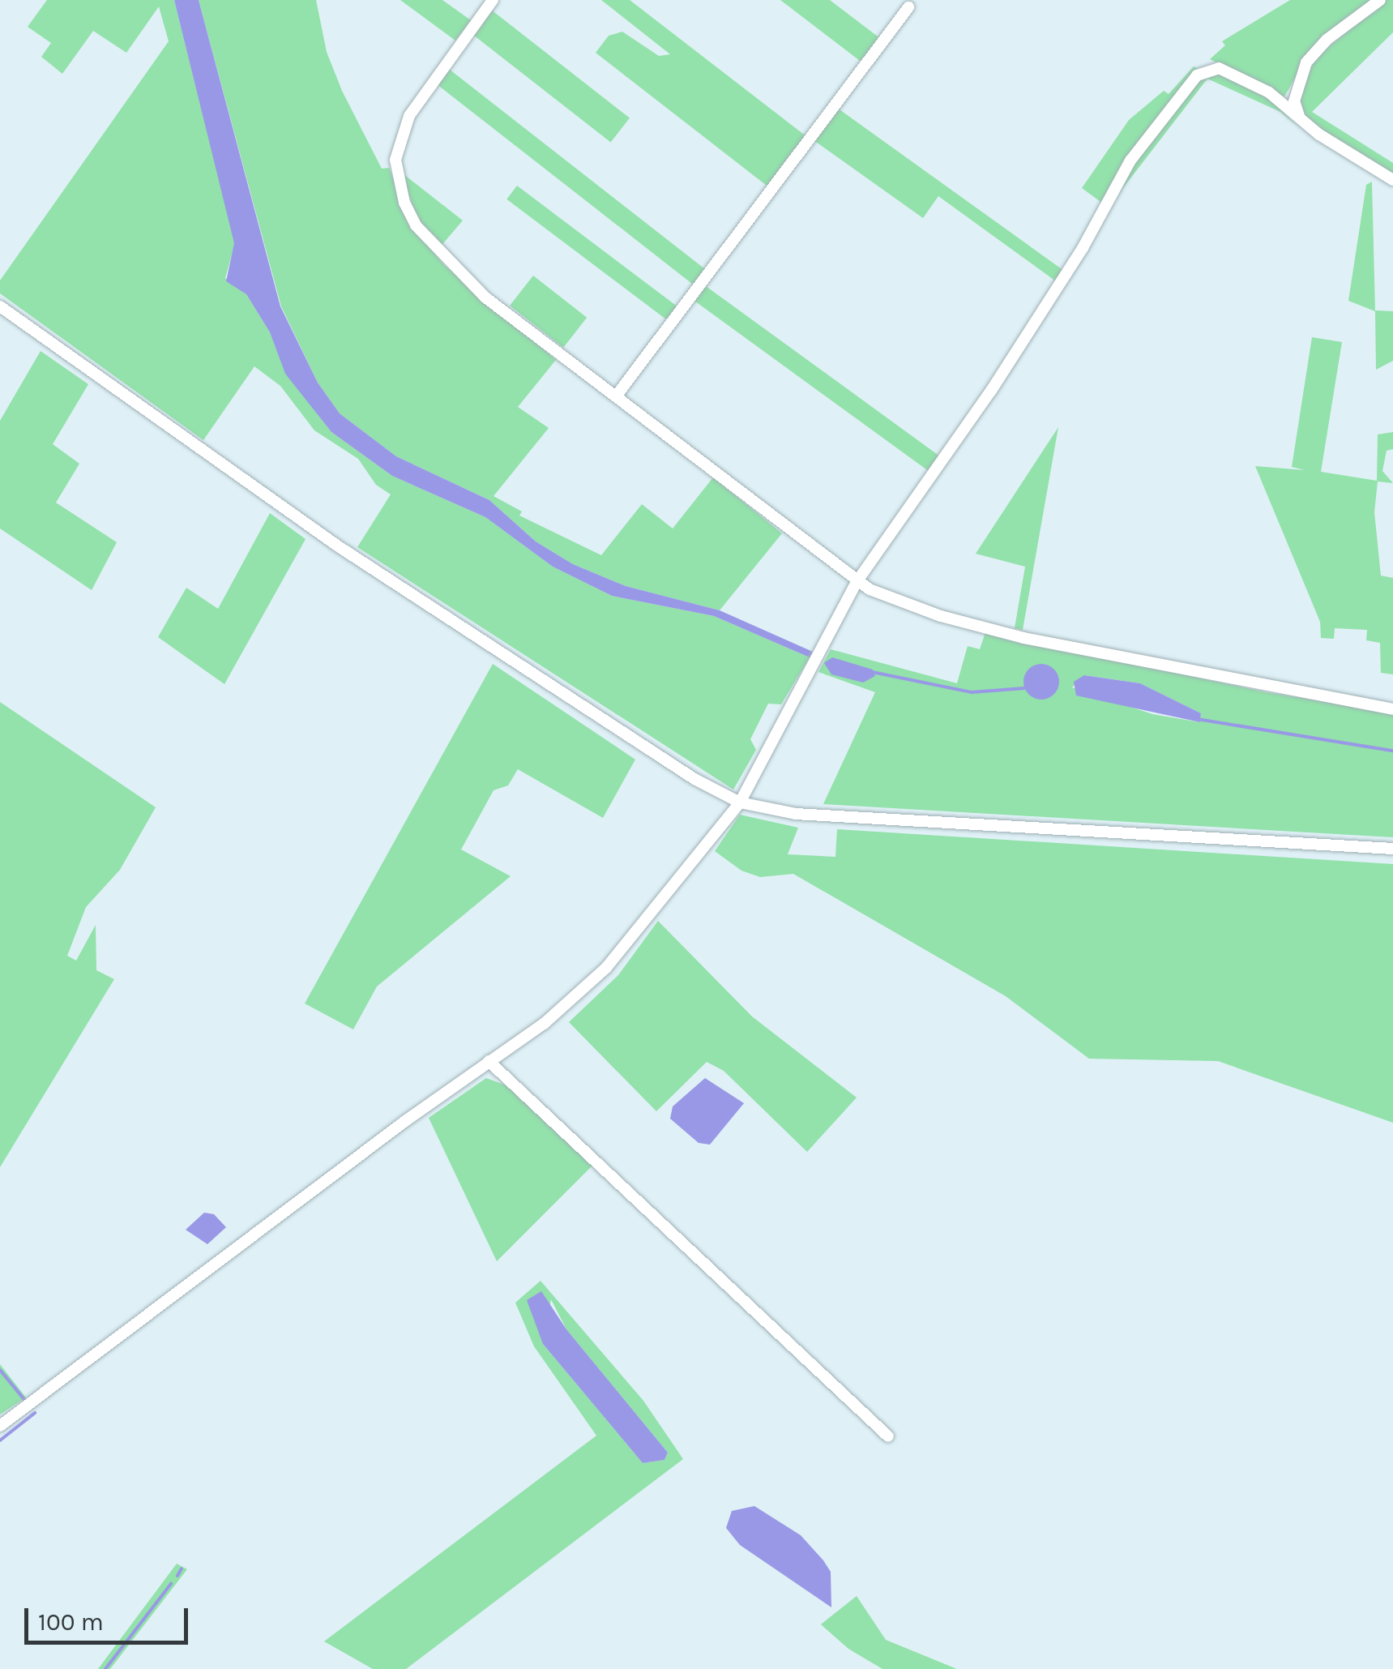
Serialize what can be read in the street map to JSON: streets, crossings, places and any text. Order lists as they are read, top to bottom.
{
  "scale_bar": "100 m"
}
